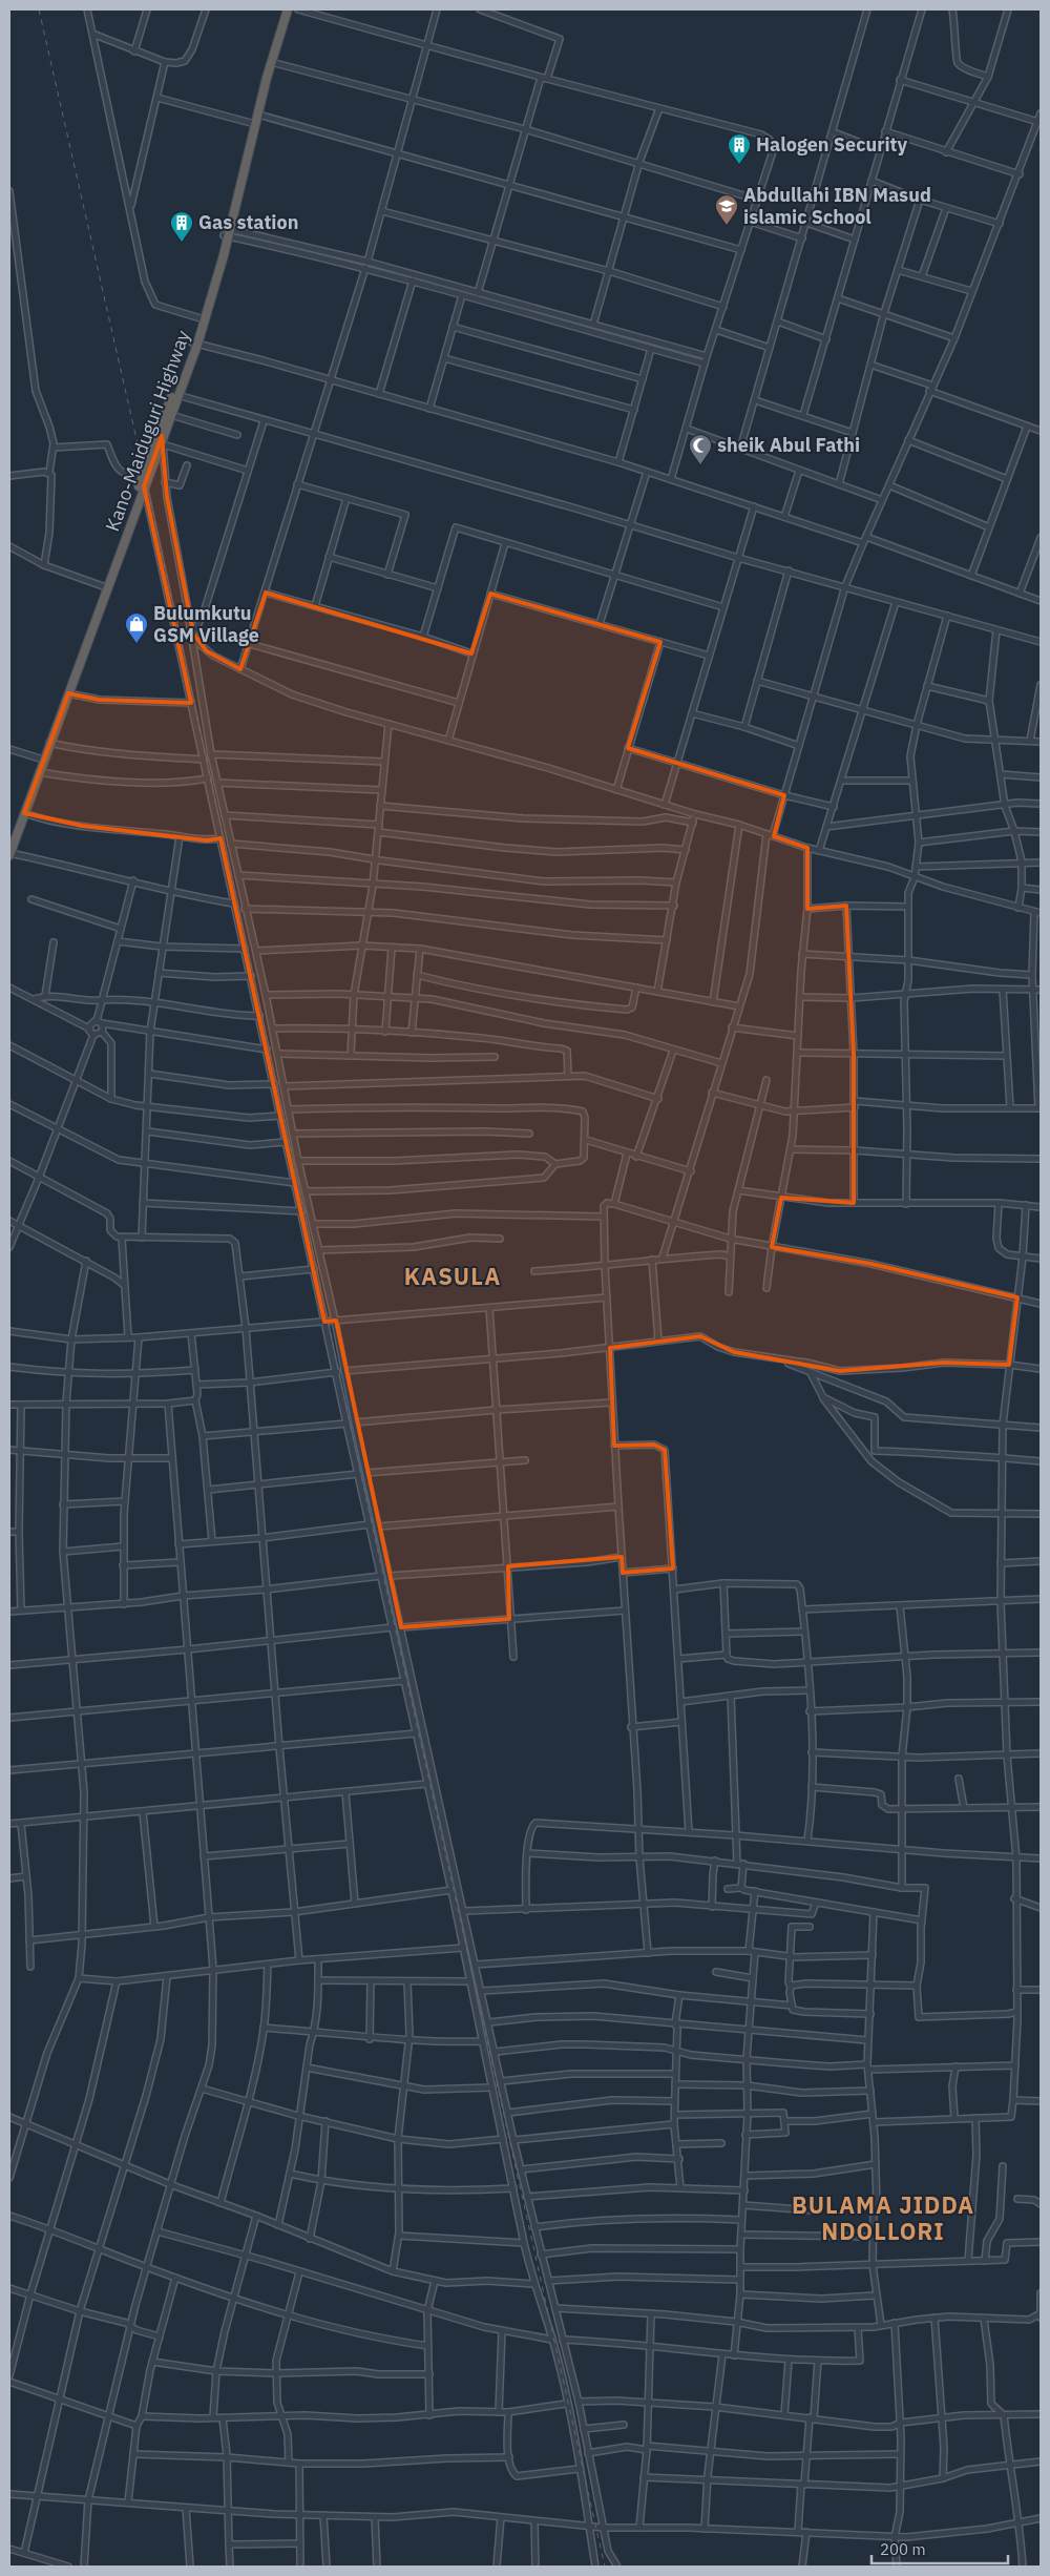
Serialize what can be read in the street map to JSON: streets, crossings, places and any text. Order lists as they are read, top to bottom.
{
  "streets": {
    "highway": ["Kano-Maiduguri Highway"]
  },
  "districts": ["KASULA", "BULAMA JIDDA NDOLLORI"],
  "places": {
    "building": ["Halogen Security", "Gas station"],
    "school or university": ["Abdullahi IBN Masud islamic School"],
    "mosque": ["sheik Abul Fathi"],
    "shop": ["Bulumkutu GSM Village"]
  },
  "scale_bar": "200 m"
}
